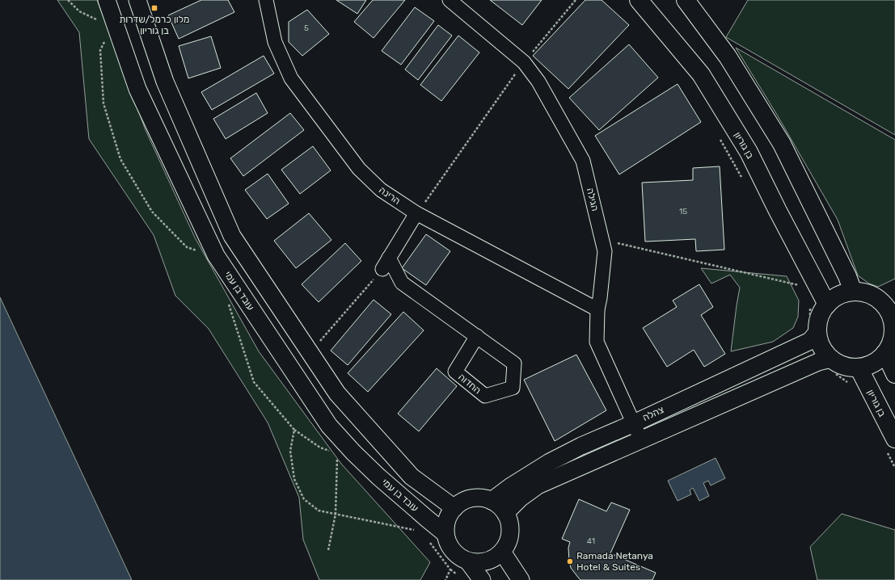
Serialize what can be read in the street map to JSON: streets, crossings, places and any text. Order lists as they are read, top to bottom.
{
  "streets": {
    "main road": ["בן גוריון"],
    "street": [
      "הרינה",
      "הגילה",
      "עובד בן עמי",
      "החדוה",
      "צהלה"
    ]
  },
  "crossings": [
    ["בן גוריון", "צהלה"],
    ["הרינה", "הגילה"],
    ["הגילה", "צהלה"],
    ["עובד בן עמי", "צהלה"]
  ],
  "places": {
    "transit": ["מלון כרמל/שדרות בן גוריון"],
    "other": ["Ramada Netanya Hotel & Suites"]
  },
  "house_numbers": ["5", "15", "41"]
}
